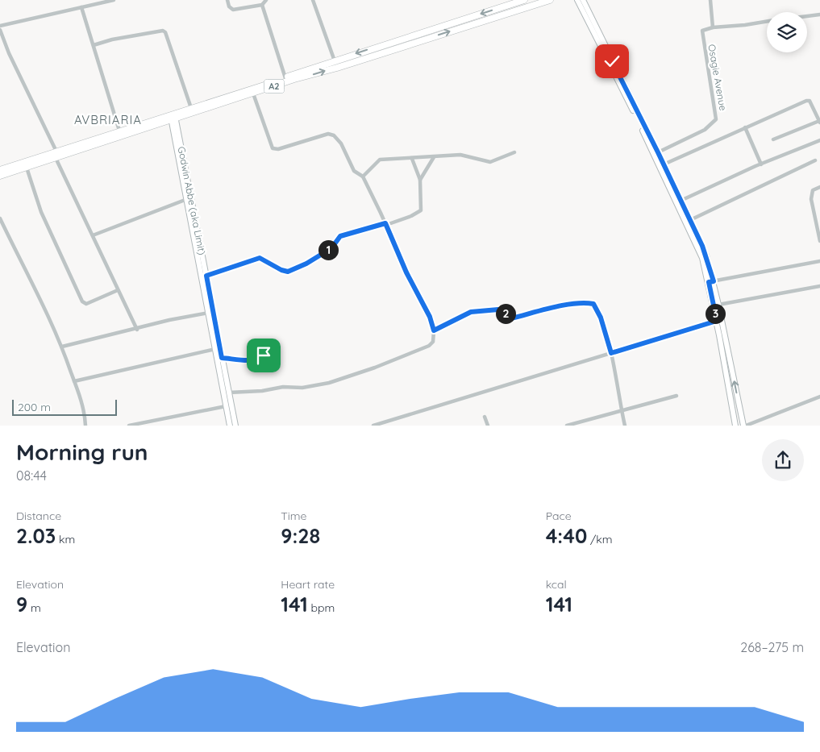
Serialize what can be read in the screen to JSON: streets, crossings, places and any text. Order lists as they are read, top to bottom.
{
  "streets": {
    "highway": ["A2"],
    "street": ["Osagie Avenue", "Godwin Abbe (aka Limit)"]
  },
  "crossings": [
    ["A2", "Godwin Abbe (aka Limit)"]
  ],
  "districts": ["AVBRIARIA"],
  "scale_bar": "200 m",
  "page": {
    "pins": ["1", "2", "3"],
    "scale": "200 m",
    "heading": ["Morning run", "08:44"],
    "stats": [
      ["Distance", "2.03 km"],
      ["Time", "9:28"],
      ["Pace", "4:40 /km"],
      ["Elevation", "9 m"],
      ["Heart rate", "141 bpm"],
      ["kcal", "141"]
    ],
    "chart": ["Elevation", "268–275 m"]
  }
}
